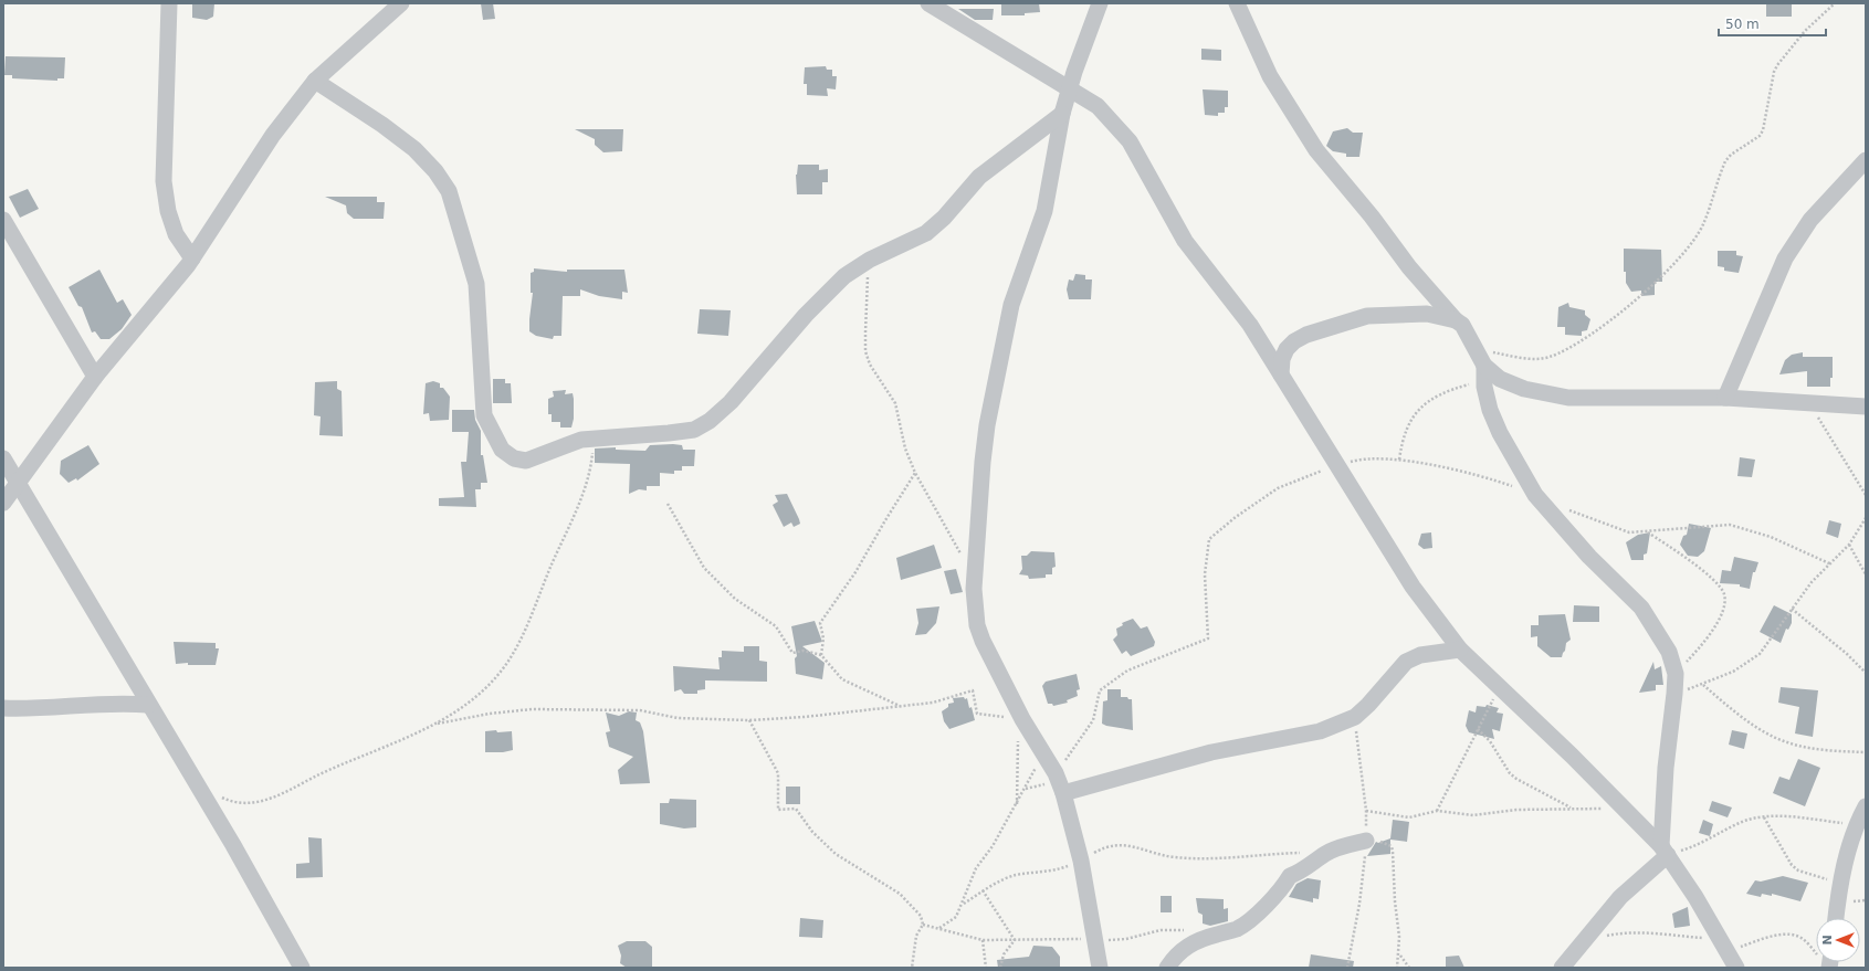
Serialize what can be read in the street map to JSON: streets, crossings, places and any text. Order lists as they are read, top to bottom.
{
  "scale_bar": "50 m",
  "north": "left"
}
